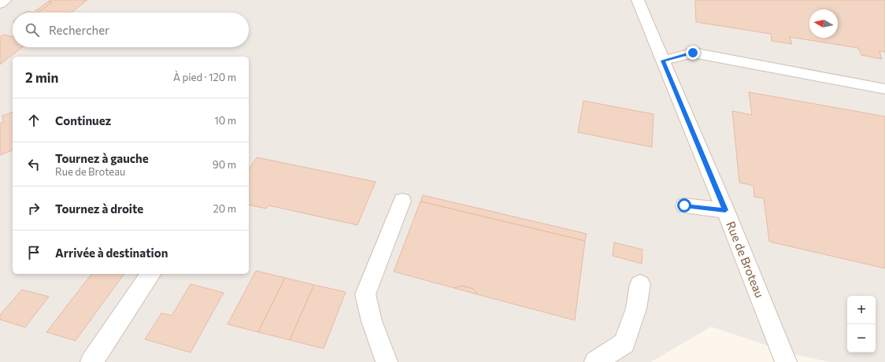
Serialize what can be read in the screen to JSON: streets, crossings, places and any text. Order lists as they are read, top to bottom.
{
  "streets": {
    "street": ["Rue de Broteau"]
  },
  "north": "left",
  "page": {
    "search": "Rechercher",
    "heading": ["2 min", "À pied · 120 m"],
    "list": [
      ["Continuez", "10 m"],
      ["Tournez à gauche", "Rue de Broteau", "90 m"],
      ["Tournez à droite", "20 m"],
      "Arrivée à destination"
    ],
    "map_buttons": ["+", "−"]
  }
}
